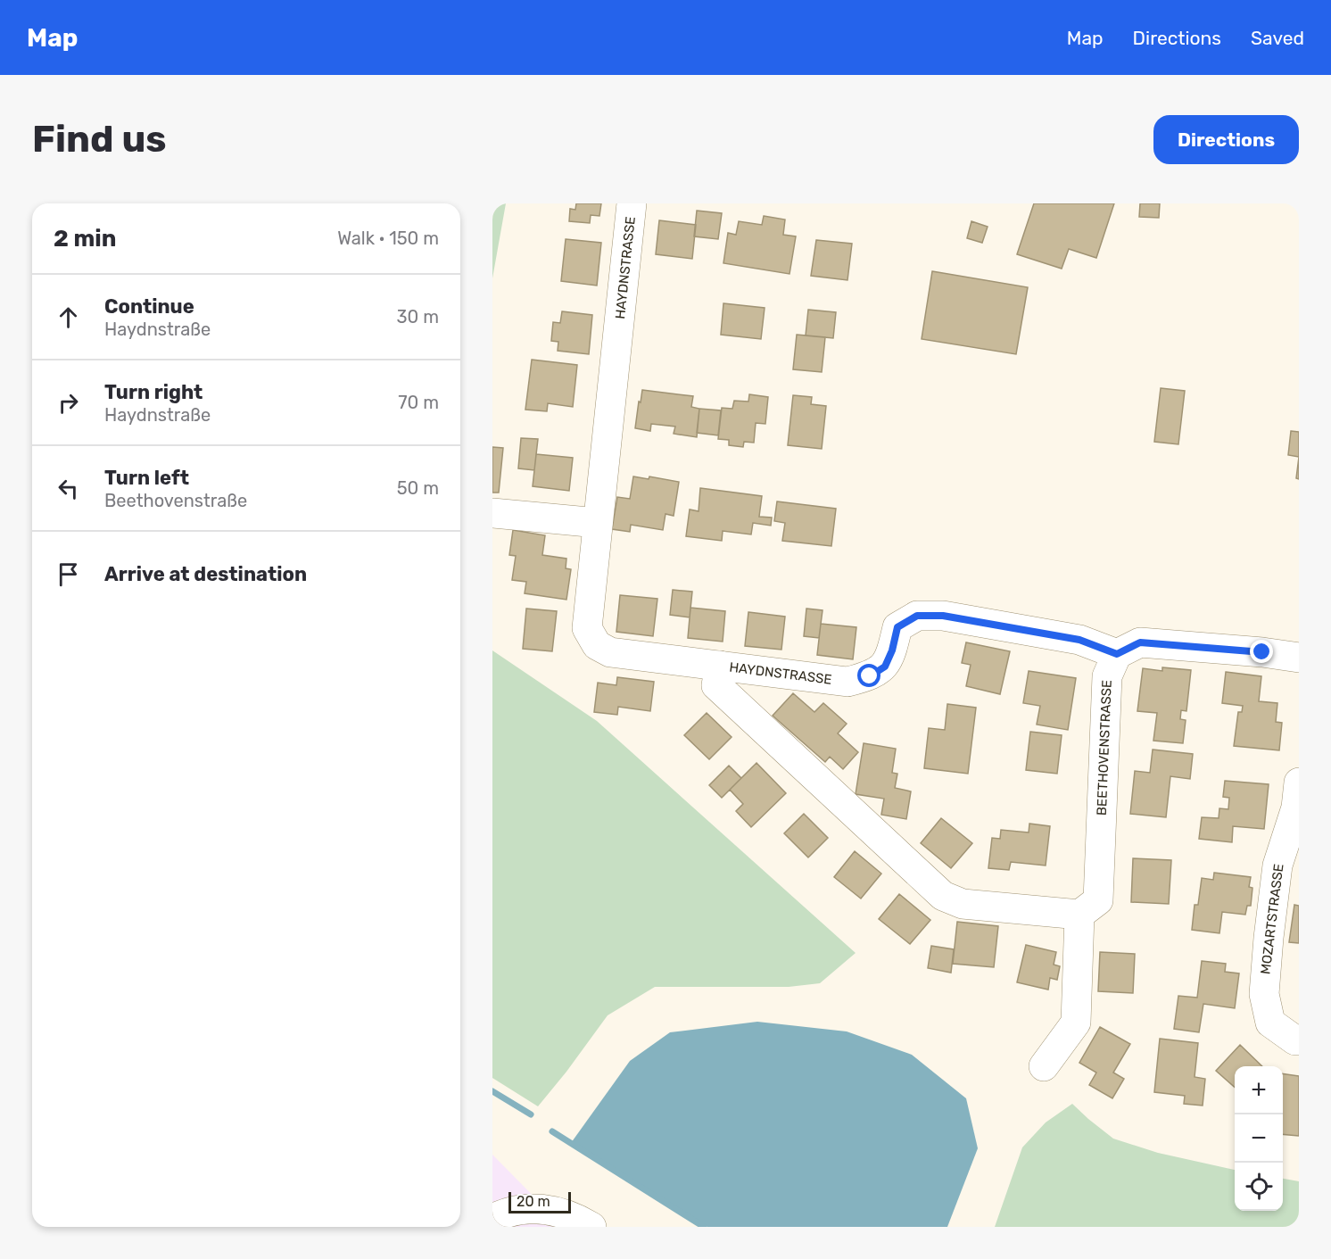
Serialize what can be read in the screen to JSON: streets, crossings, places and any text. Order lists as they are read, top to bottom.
{
  "streets": {
    "street": ["HAYDNSTRASSE", "BEETHOVENSTRASSE", "MOZARTSTRASSE"]
  },
  "crossings": [
    ["HAYDNSTRASSE", "BEETHOVENSTRASSE"]
  ],
  "scale_bar": "20 m",
  "page": {
    "header": "Map",
    "nav": ["Map", "Directions", "Saved"],
    "buttons": "Directions",
    "title": "Find us",
    "heading": ["2 min", "Walk · 150 m"],
    "list": [
      ["Continue", "Haydnstraße", "30 m"],
      ["Turn right", "Haydnstraße", "70 m"],
      ["Turn left", "Beethovenstraße", "50 m"],
      "Arrive at destination"
    ],
    "map_buttons": ["+", "−"],
    "scale": "20 m"
  }
}
